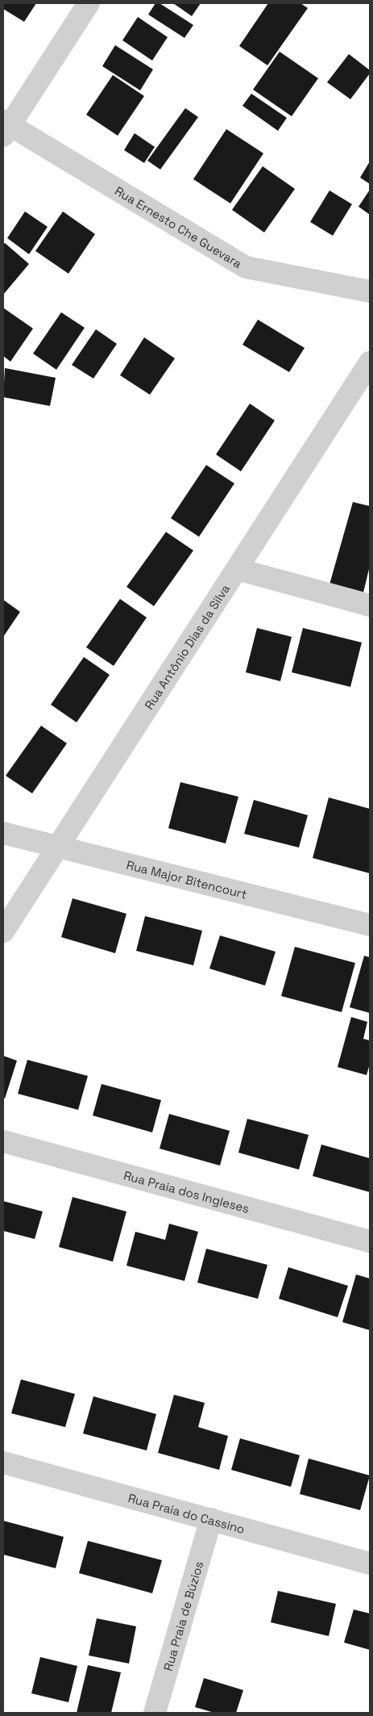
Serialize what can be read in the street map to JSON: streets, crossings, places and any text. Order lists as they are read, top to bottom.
{
  "streets": {
    "street": [
      "Rua Ernesto Che Guevara",
      "Rua Antônio Dias da Silva",
      "Rua Major Bitencourt",
      "Rua Praia dos Ingleses",
      "Rua Praia do Cassino",
      "Rua Praia de Búzios"
    ]
  },
  "crossings": [
    ["Rua Antônio Dias da Silva", "Rua Major Bitencourt"],
    ["Rua Praia do Cassino", "Rua Praia de Búzios"]
  ]
}
